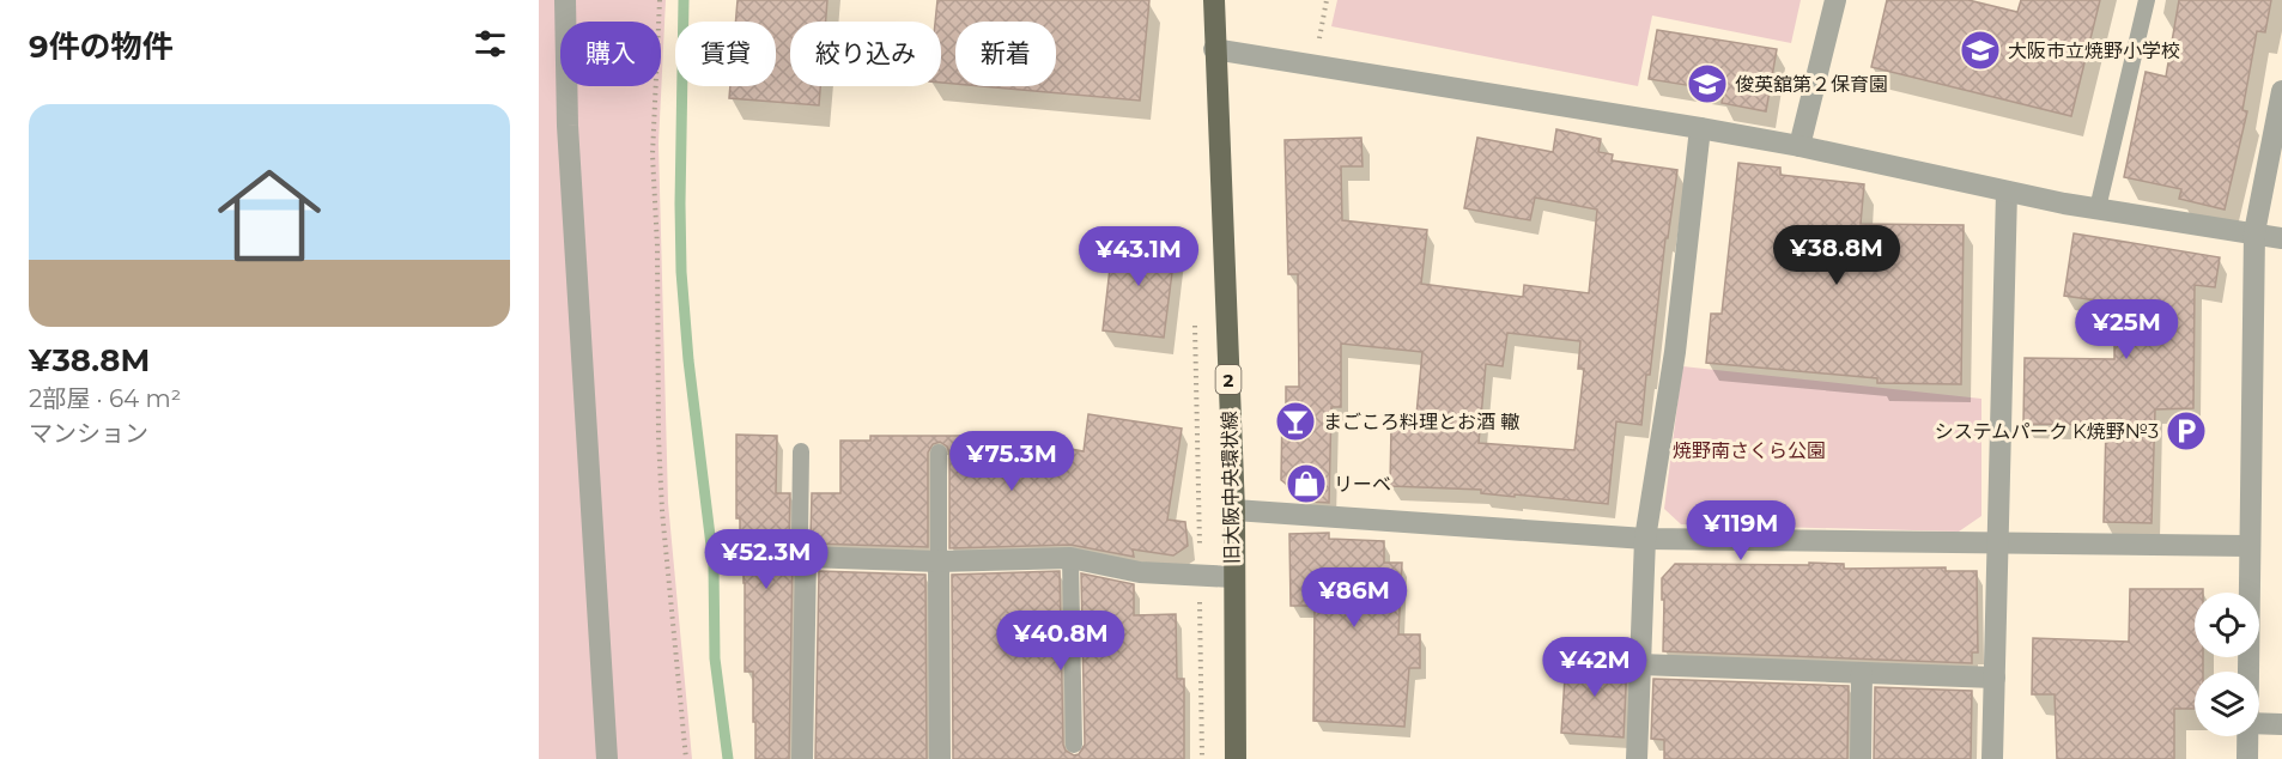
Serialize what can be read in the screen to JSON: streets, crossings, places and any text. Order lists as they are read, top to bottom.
{
  "streets": {
    "main road": ["2", "旧大阪中央環状線"]
  },
  "parks": ["焼野南さくら公園"],
  "places": {
    "school or university": ["大阪市立焼野小学校", "俊英舘第２保育園"],
    "bar": ["まごころ料理とお酒 轍"],
    "parking": ["システムパーク K焼野№3"],
    "shop": ["リーベ"]
  },
  "page": {
    "heading": "9件の物件",
    "chip": [
      "購入",
      "賃貸",
      "絞り込み",
      "新着"
    ],
    "list": [
      {
        "name": "¥38.8M",
        "note": "2部屋 · 64 m² · マンション"
      }
    ],
    "price": [
      "¥38.8M",
      "¥43.1M",
      "¥25M",
      "¥75.3M",
      "¥119M",
      "¥52.3M",
      "¥86M",
      "¥40.8M",
      "¥42M"
    ]
  }
}
